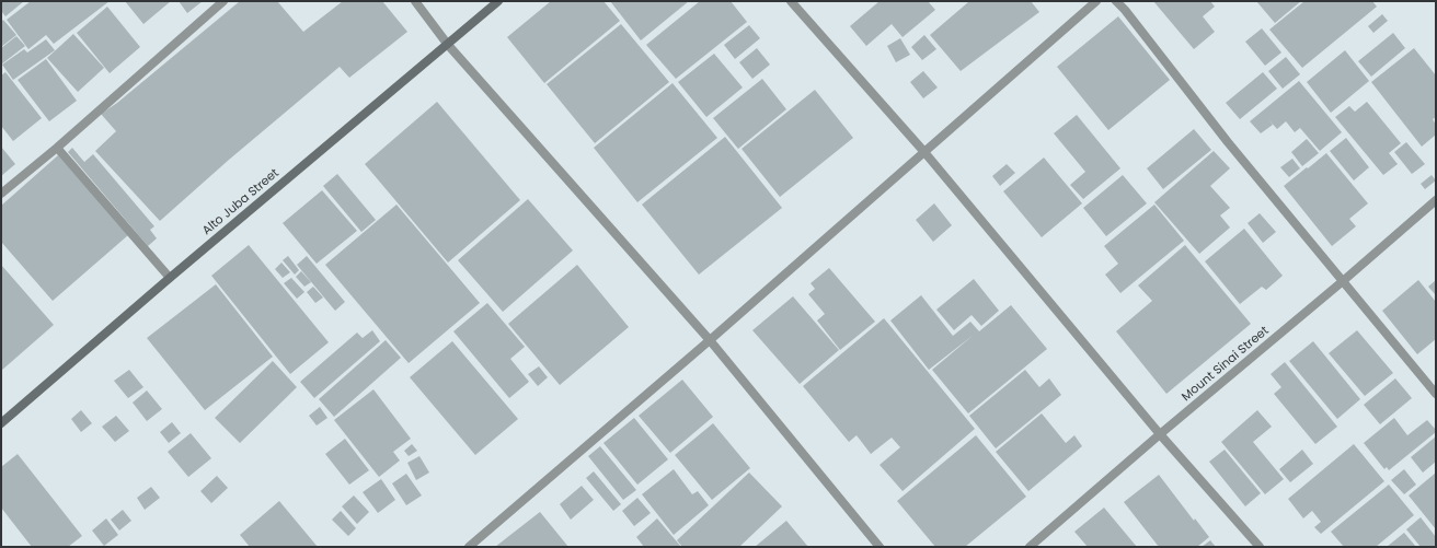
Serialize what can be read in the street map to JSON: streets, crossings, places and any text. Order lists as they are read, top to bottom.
{
  "streets": {
    "street": ["Alto Juba Street", "Mount Sinai Street"]
  }
}
